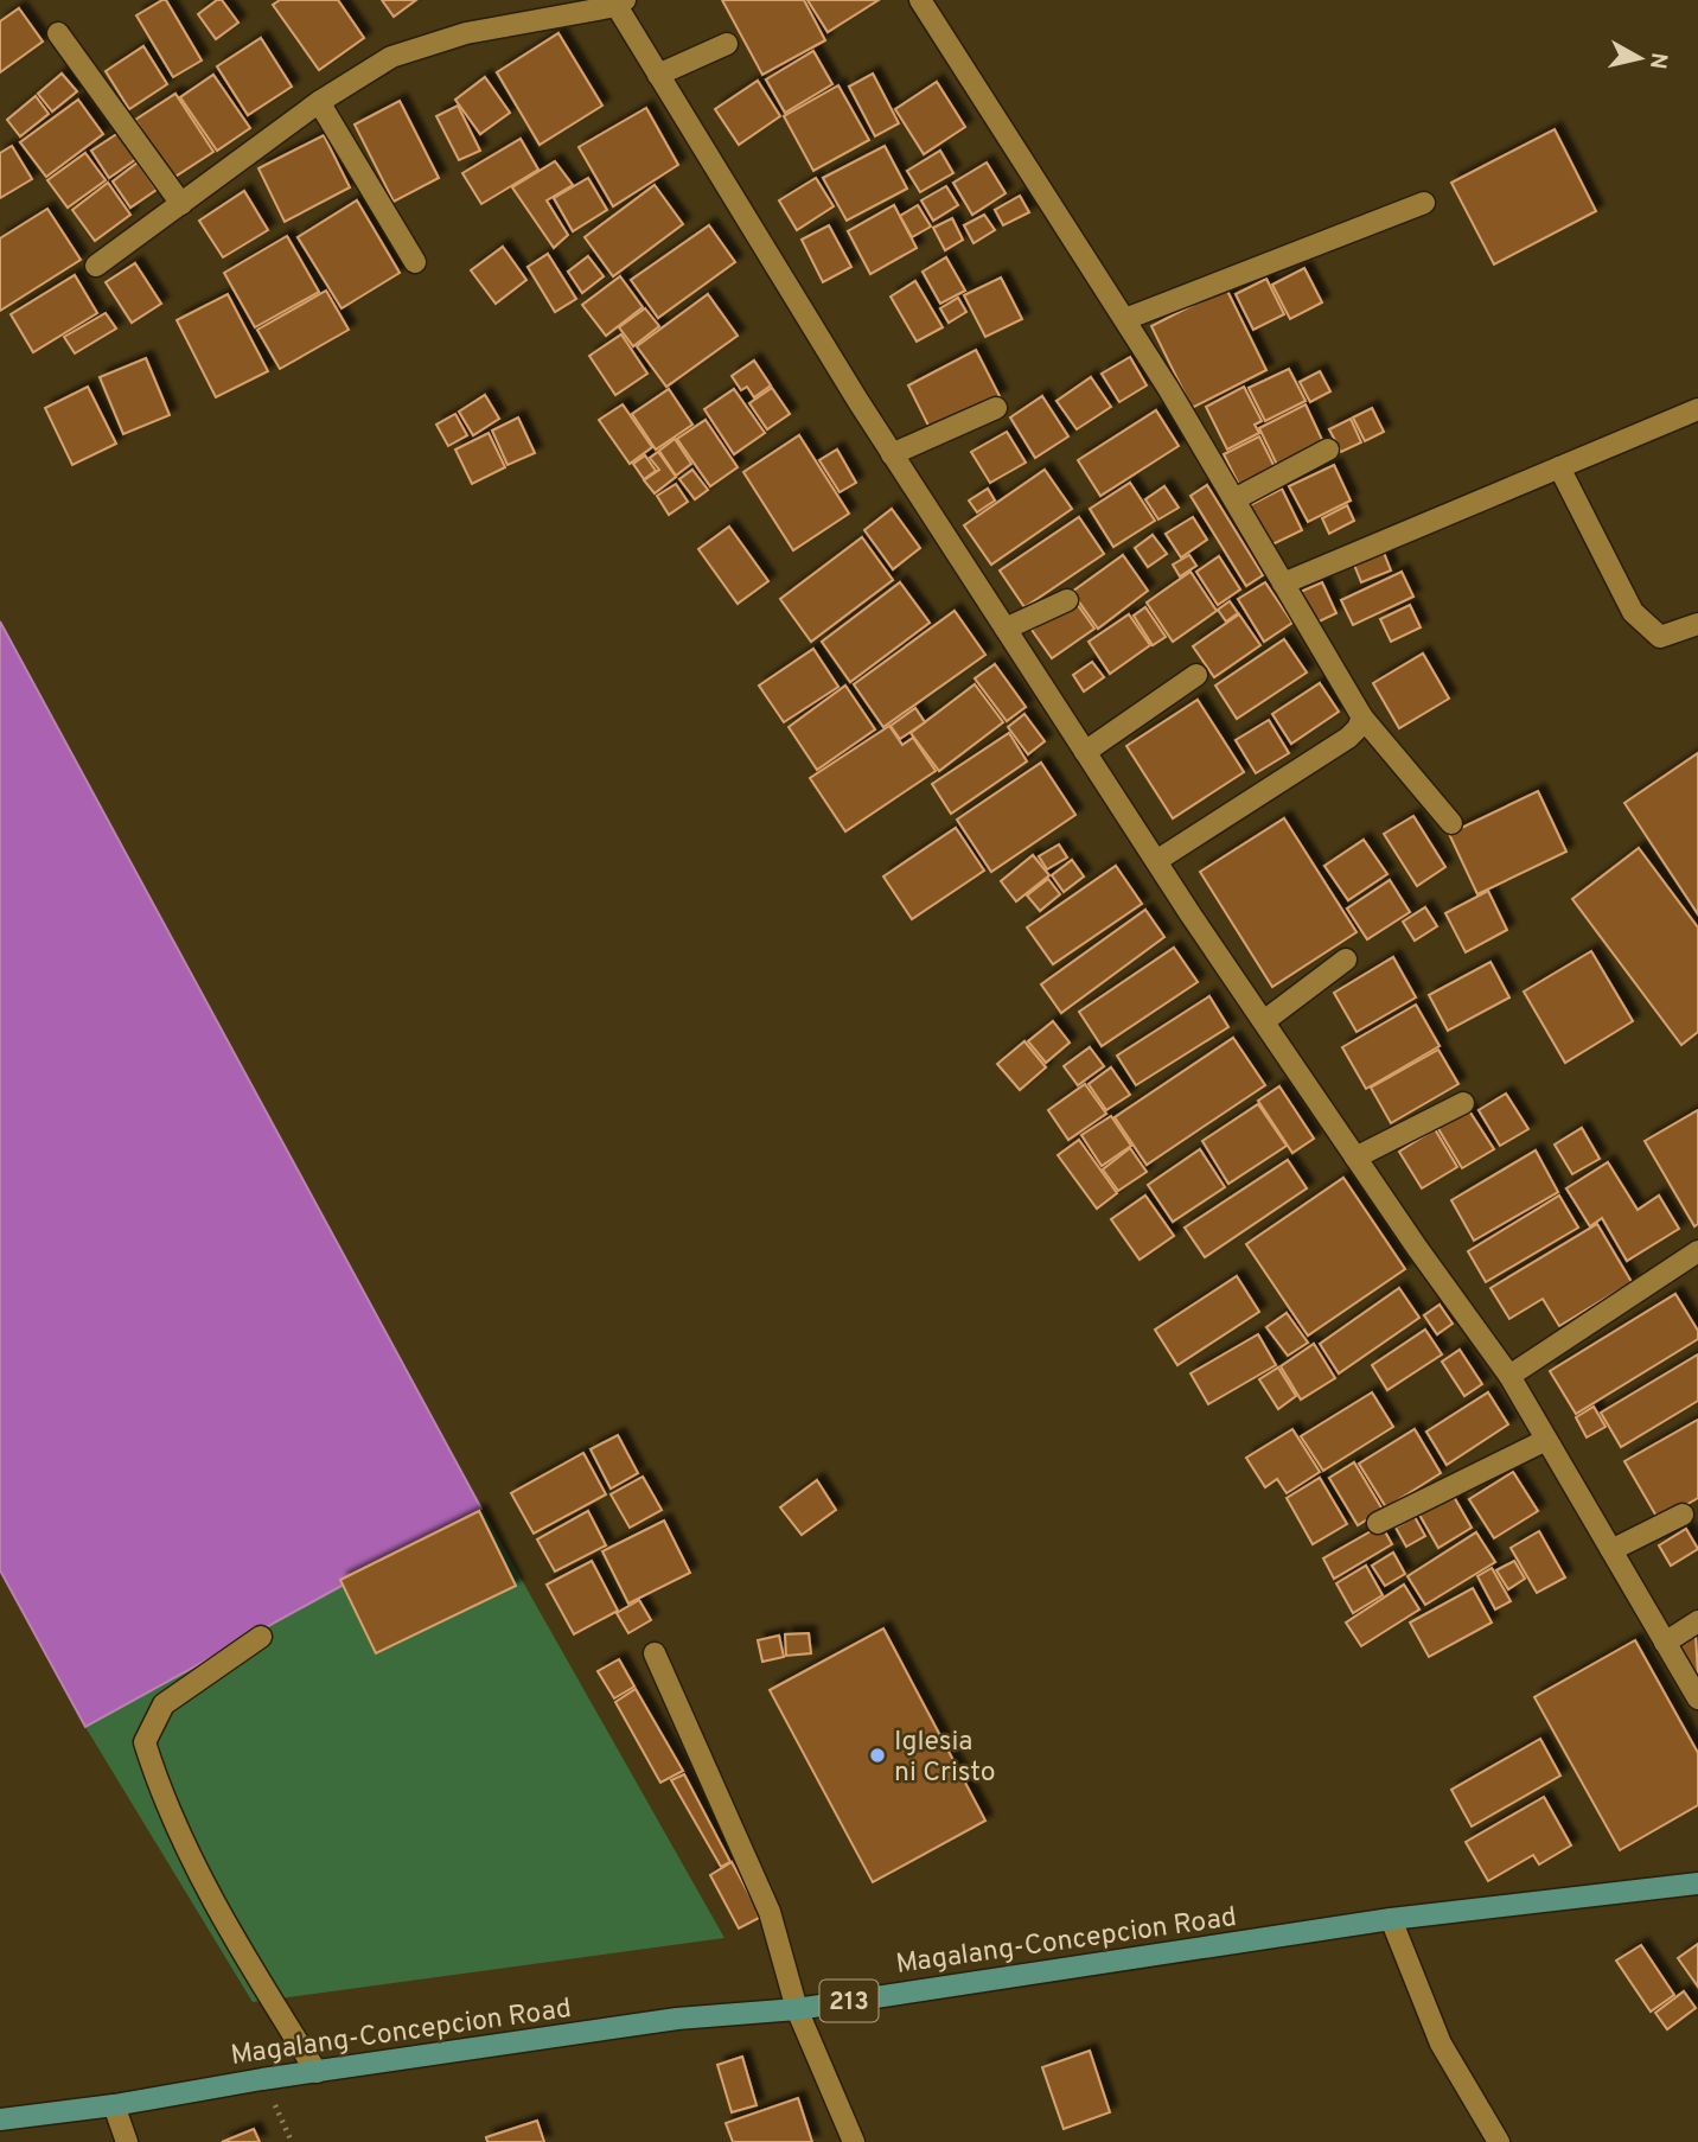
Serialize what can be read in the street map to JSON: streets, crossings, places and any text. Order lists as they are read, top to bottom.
{
  "streets": {
    "main road": ["Magalang-Concepcion Road", "213"]
  },
  "places": ["Iglesia ni Cristo"],
  "north": "right"
}
